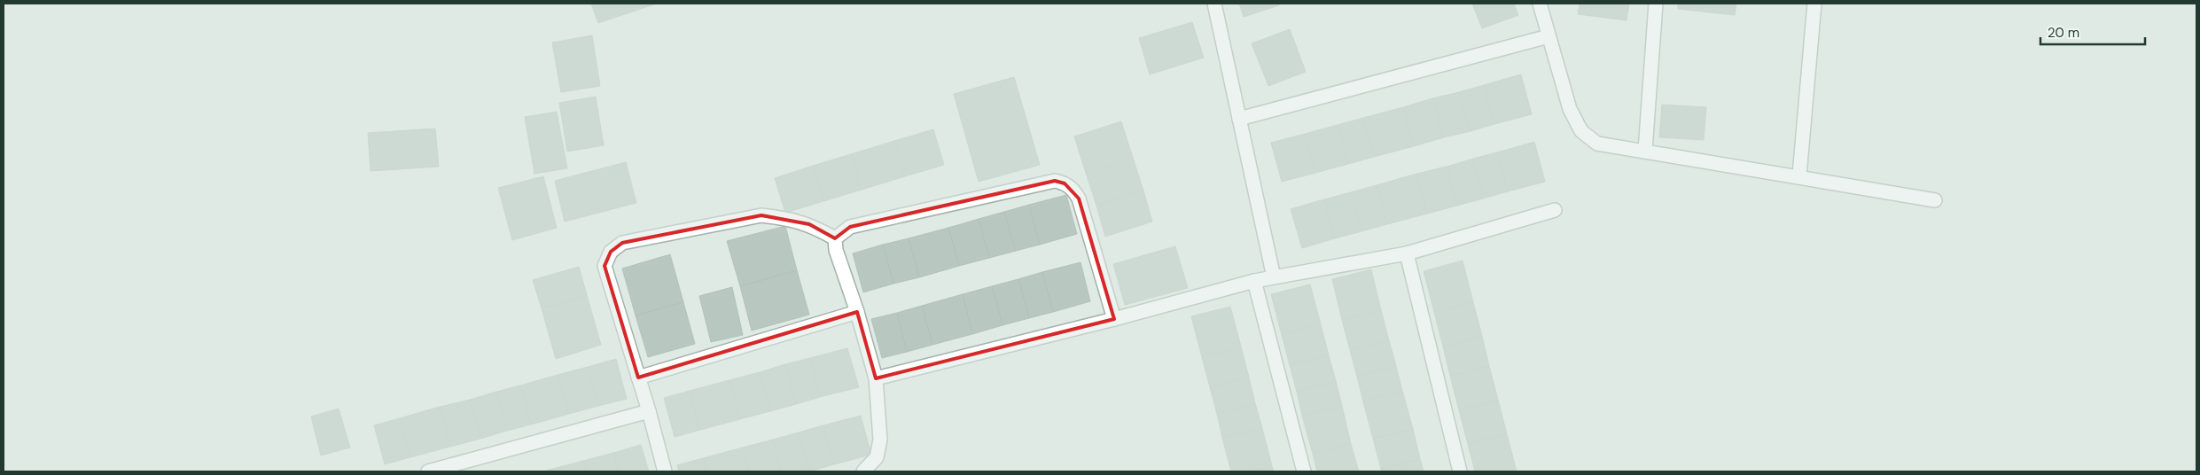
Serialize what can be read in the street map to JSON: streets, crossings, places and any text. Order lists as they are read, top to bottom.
{
  "scale_bar": "20 m"
}
